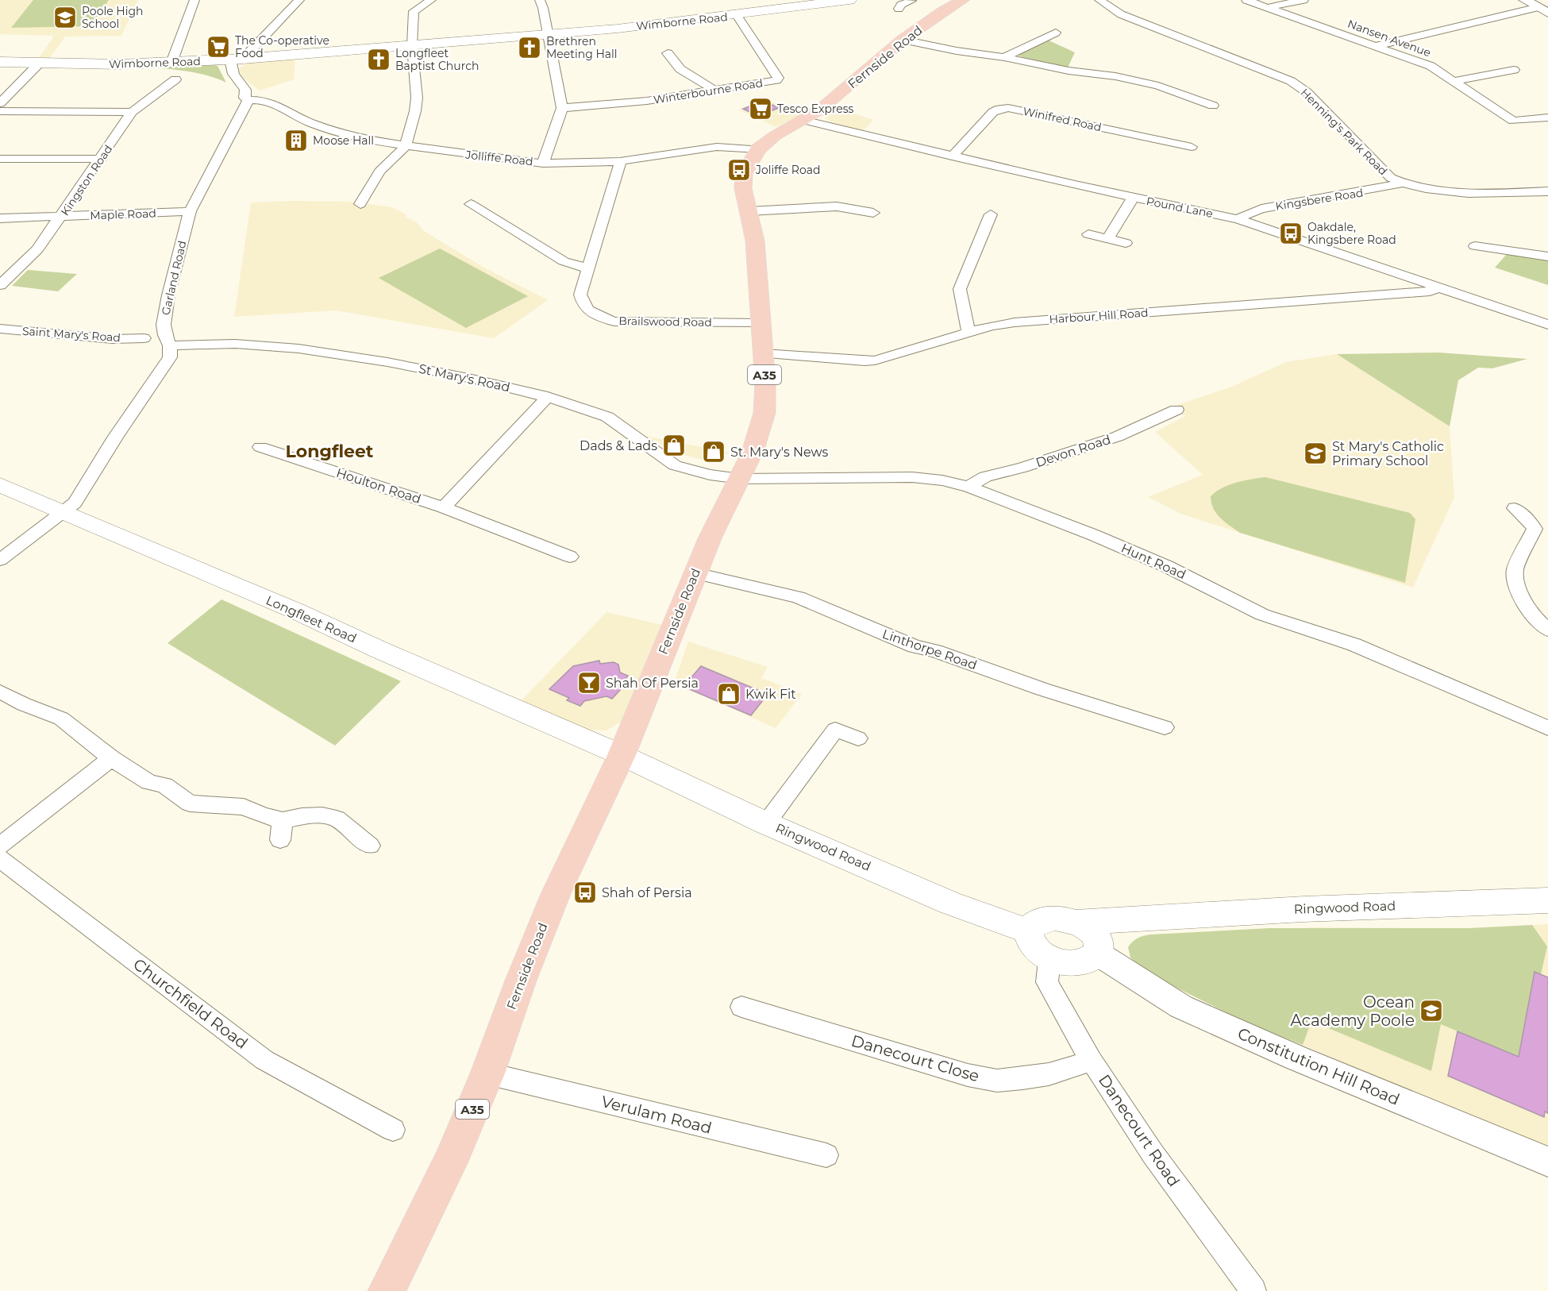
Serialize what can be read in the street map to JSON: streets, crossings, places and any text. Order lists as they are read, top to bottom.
{
  "streets": {
    "highway": ["Fernside Road", "A35"],
    "main road": ["Wimborne Road", "Longfleet Road", "Ringwood Road"],
    "street": [
      "Nansen Avenue",
      "Winterbourne Road",
      "Winifred Road",
      "Henning's Park Road",
      "Jolliffe Road",
      "Kingston Road",
      "Kingsbere Road",
      "Pound Lane",
      "Maple Road",
      "Garland Road",
      "Harbour Hill Road",
      "Brailswood Road",
      "Saint Mary's Road",
      "St Mary's Road",
      "Devon Road",
      "Houlton Road",
      "Hunt Road",
      "Linthorpe Road",
      "Churchfield Road",
      "Danecourt Close",
      "Constitution Hill Road",
      "Verulam Road",
      "Danecourt Road"
    ]
  },
  "crossings": [
    ["Wimborne Road", "Winterbourne Road"],
    ["Fernside Road", "Jolliffe Road"],
    ["Fernside Road", "Pound Lane"],
    ["Fernside Road", "Harbour Hill Road"],
    ["Fernside Road", "Brailswood Road"],
    ["Fernside Road", "St Mary's Road"],
    ["Fernside Road", "Hunt Road"],
    ["Fernside Road", "Longfleet Road"],
    ["Fernside Road", "Linthorpe Road"],
    ["Fernside Road", "Ringwood Road"],
    ["Fernside Road", "Verulam Road"],
    ["Winifred Road", "Pound Lane"],
    ["Henning's Park Road", "Kingsbere Road"],
    ["Jolliffe Road", "Garland Road"],
    ["Jolliffe Road", "Brailswood Road"],
    ["Kingston Road", "Maple Road"],
    ["Kingsbere Road", "Pound Lane"],
    ["Pound Lane", "Harbour Hill Road"],
    ["Maple Road", "Garland Road"],
    ["Garland Road", "St Mary's Road"],
    ["Garland Road", "Longfleet Road"],
    ["St Mary's Road", "Hunt Road"],
    ["Devon Road", "Hunt Road"],
    ["Longfleet Road", "Ringwood Road"],
    ["Ringwood Road", "Constitution Hill Road"],
    ["Ringwood Road", "Danecourt Road"],
    ["Danecourt Close", "Danecourt Road"],
    ["Constitution Hill Road", "Danecourt Road"]
  ],
  "districts": ["Longfleet"],
  "places": {
    "school or university": ["Poole High School", "St Mary's Catholic Primary School", "Ocean Academy Poole"],
    "supermarket": ["The Co-operative Food", "Tesco Express"],
    "church": ["Brethren Meeting Hall", "Longfleet Baptist Church"],
    "building": ["Moose Hall"],
    "bus stop": ["Joliffe Road", "Oakdale, Kingsbere Road", "Shah of Persia"],
    "shop": ["Dads & Lads", "St. Mary's News", "Kwik Fit"],
    "bar": ["Shah Of Persia"]
  }
}
